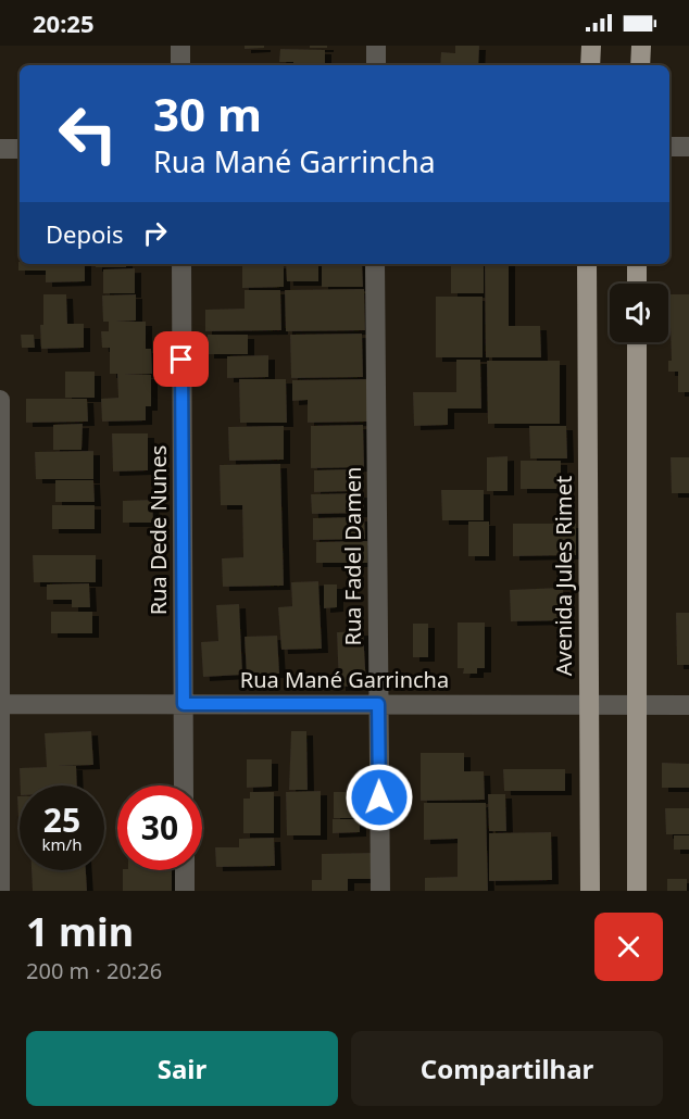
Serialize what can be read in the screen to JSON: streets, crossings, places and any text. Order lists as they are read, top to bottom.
{
  "streets": {
    "main road": ["Avenida Jules Rimet"],
    "street": ["Rua Dede Nunes", "Rua Fadel Damen", "Rua Mané Garrincha"]
  },
  "crossings": [
    ["Rua Dede Nunes", "Rua Mané Garrincha"],
    ["Rua Fadel Damen", "Rua Mané Garrincha"],
    ["Avenida Jules Rimet", "Rua Mané Garrincha"]
  ],
  "page": {
    "status": "20:25",
    "turn": ["30 m", "Rua Mané Garrincha"],
    "then": "Depois",
    "speed": "25 km/h",
    "limit": "30",
    "heading": ["1 min", "200 m · 20:26"],
    "buttons": ["Sair", "Compartilhar"]
  }
}
